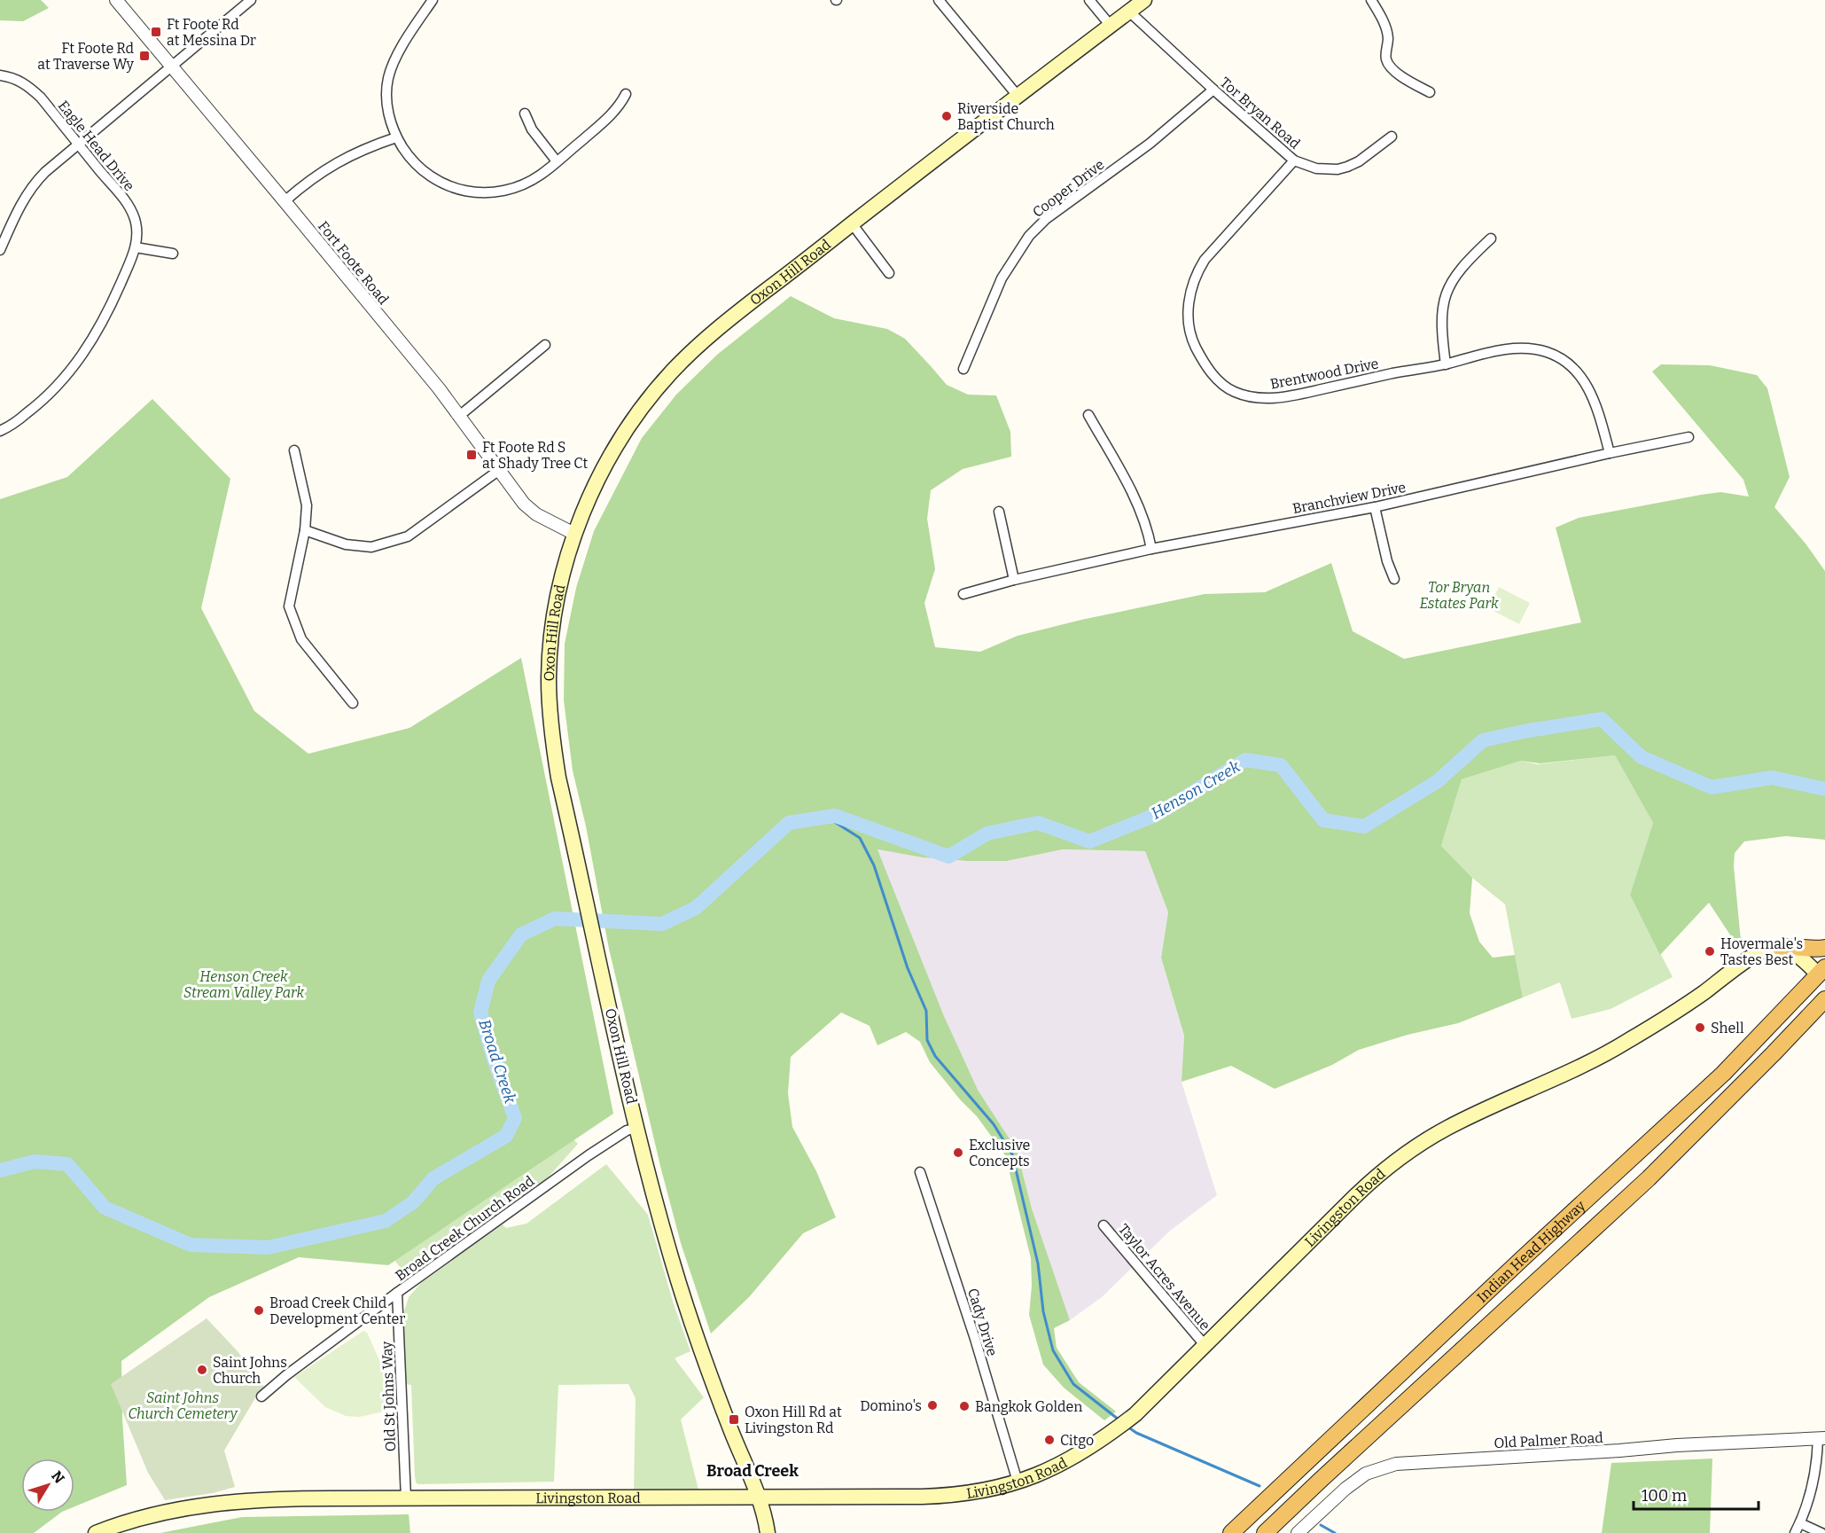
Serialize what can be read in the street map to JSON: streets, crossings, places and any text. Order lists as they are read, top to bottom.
{
  "streets": {
    "highway": ["Indian Head Highway"],
    "main road": ["Oxon Hill Road", "Livingston Road"],
    "street": [
      "Tor Bryan Road",
      "Eagle Head Drive",
      "Cooper Drive",
      "Fort Foote Road",
      "Brentwood Drive",
      "Branchview Drive",
      "Broad Creek Church Road",
      "Taylor Acres Avenue",
      "Cady Drive",
      "Old St Johns Way",
      "Old Palmer Road"
    ]
  },
  "crossings": [
    ["Tor Bryan Road", "Cooper Drive"],
    ["Tor Bryan Road", "Oxon Hill Road"],
    ["Tor Bryan Road", "Brentwood Drive"],
    ["Fort Foote Road", "Oxon Hill Road"],
    ["Oxon Hill Road", "Livingston Road"],
    ["Oxon Hill Road", "Broad Creek Church Road"],
    ["Brentwood Drive", "Branchview Drive"],
    ["Livingston Road", "Taylor Acres Avenue"],
    ["Livingston Road", "Cady Drive"],
    ["Livingston Road", "Old St Johns Way"],
    ["Broad Creek Church Road", "Old St Johns Way"]
  ],
  "districts": ["Broad Creek"],
  "water": ["Henson Creek", "Broad Creek"],
  "parks": ["Tor Bryan Estates Park", "Henson Creek Stream Valley Park", "Saint Johns Church Cemetery"],
  "places": {
    "transit": [
      "Ft Foote Rd at Messina Dr",
      "Ft Foote Rd at Traverse Wy",
      "Ft Foote Rd S at Shady Tree Ct",
      "Oxon Hill Rd at Livingston Rd"
    ],
    "other": [
      "Riverside Baptist Church",
      "Hovermale's Tastes Best",
      "Shell",
      "Exclusive Concepts",
      "Broad Creek Child Development Center",
      "Saint Johns Church",
      "Domino's",
      "Bangkok Golden",
      "Citgo"
    ]
  },
  "scale_bar": "100 m",
  "north": "top right"
}
